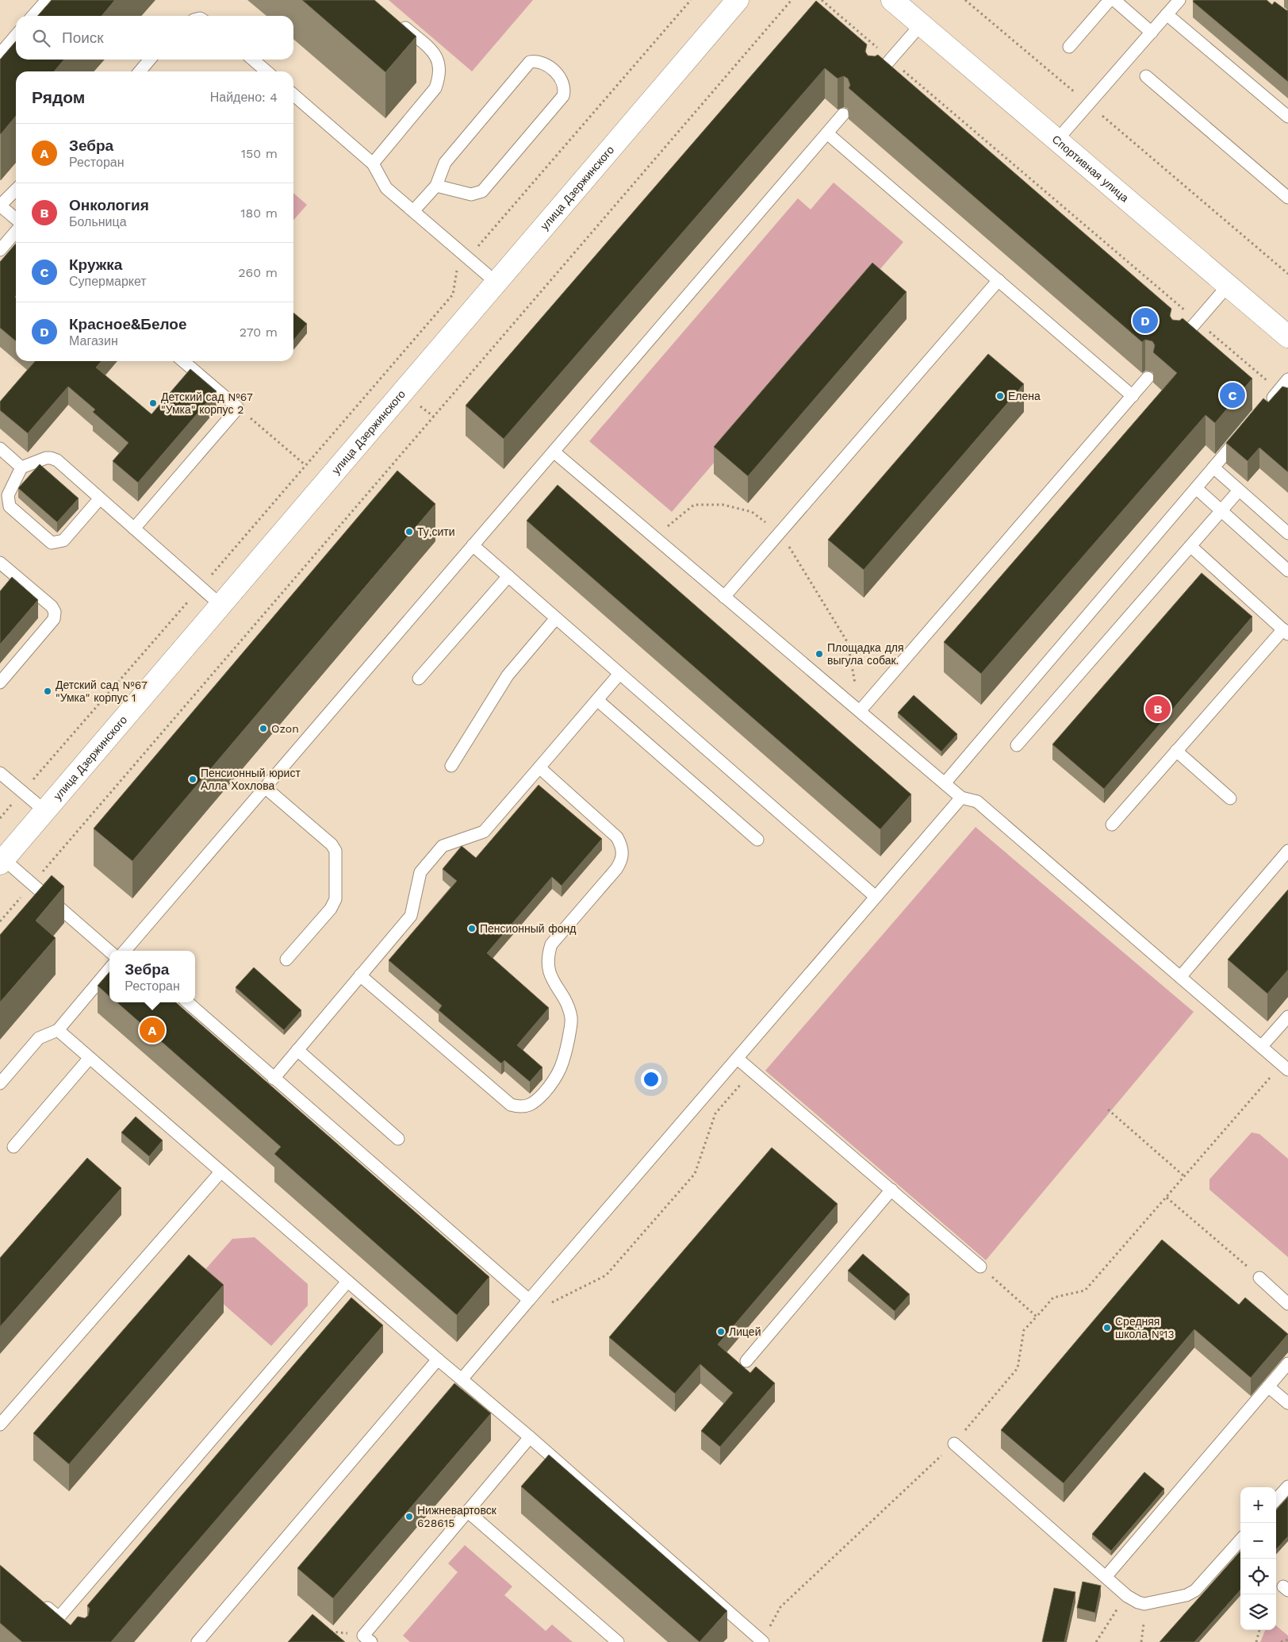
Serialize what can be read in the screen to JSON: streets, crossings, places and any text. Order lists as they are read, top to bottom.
{
  "streets": {
    "street": ["Спортивная улица", "улица Дзержинского"]
  },
  "places": [
    "Елена",
    "Детский сад №67 \"Умка\" корпус 2",
    "Ту,сити",
    "Площадка для выгула собак.",
    "Детский сад №67 \"Умка\" корпус 1",
    "Ozon",
    "Пенсионный юрист Алла Хохлова",
    "Пенсионный фонд",
    "Средняя школа №13",
    "Лицей",
    "Нижневартовск 628615"
  ],
  "page": {
    "search": "Поиск",
    "heading": ["Рядом", "Найдено: 4"],
    "list": [
      {
        "mark": "A",
        "name": "Зебра",
        "note": "Ресторан",
        "value": "150 m"
      },
      {
        "mark": "B",
        "name": "Онкология",
        "note": "Больница",
        "value": "180 m"
      },
      {
        "mark": "C",
        "name": "Кружка",
        "note": "Супермаркет",
        "value": "260 m"
      },
      {
        "mark": "D",
        "name": "Красное&Белое",
        "note": "Магазин",
        "value": "270 m"
      }
    ],
    "pins": [
      "D",
      "C",
      "B",
      "A"
    ],
    "popup": ["Зебра", "Ресторан"],
    "map_buttons": ["+", "−"]
  }
}
